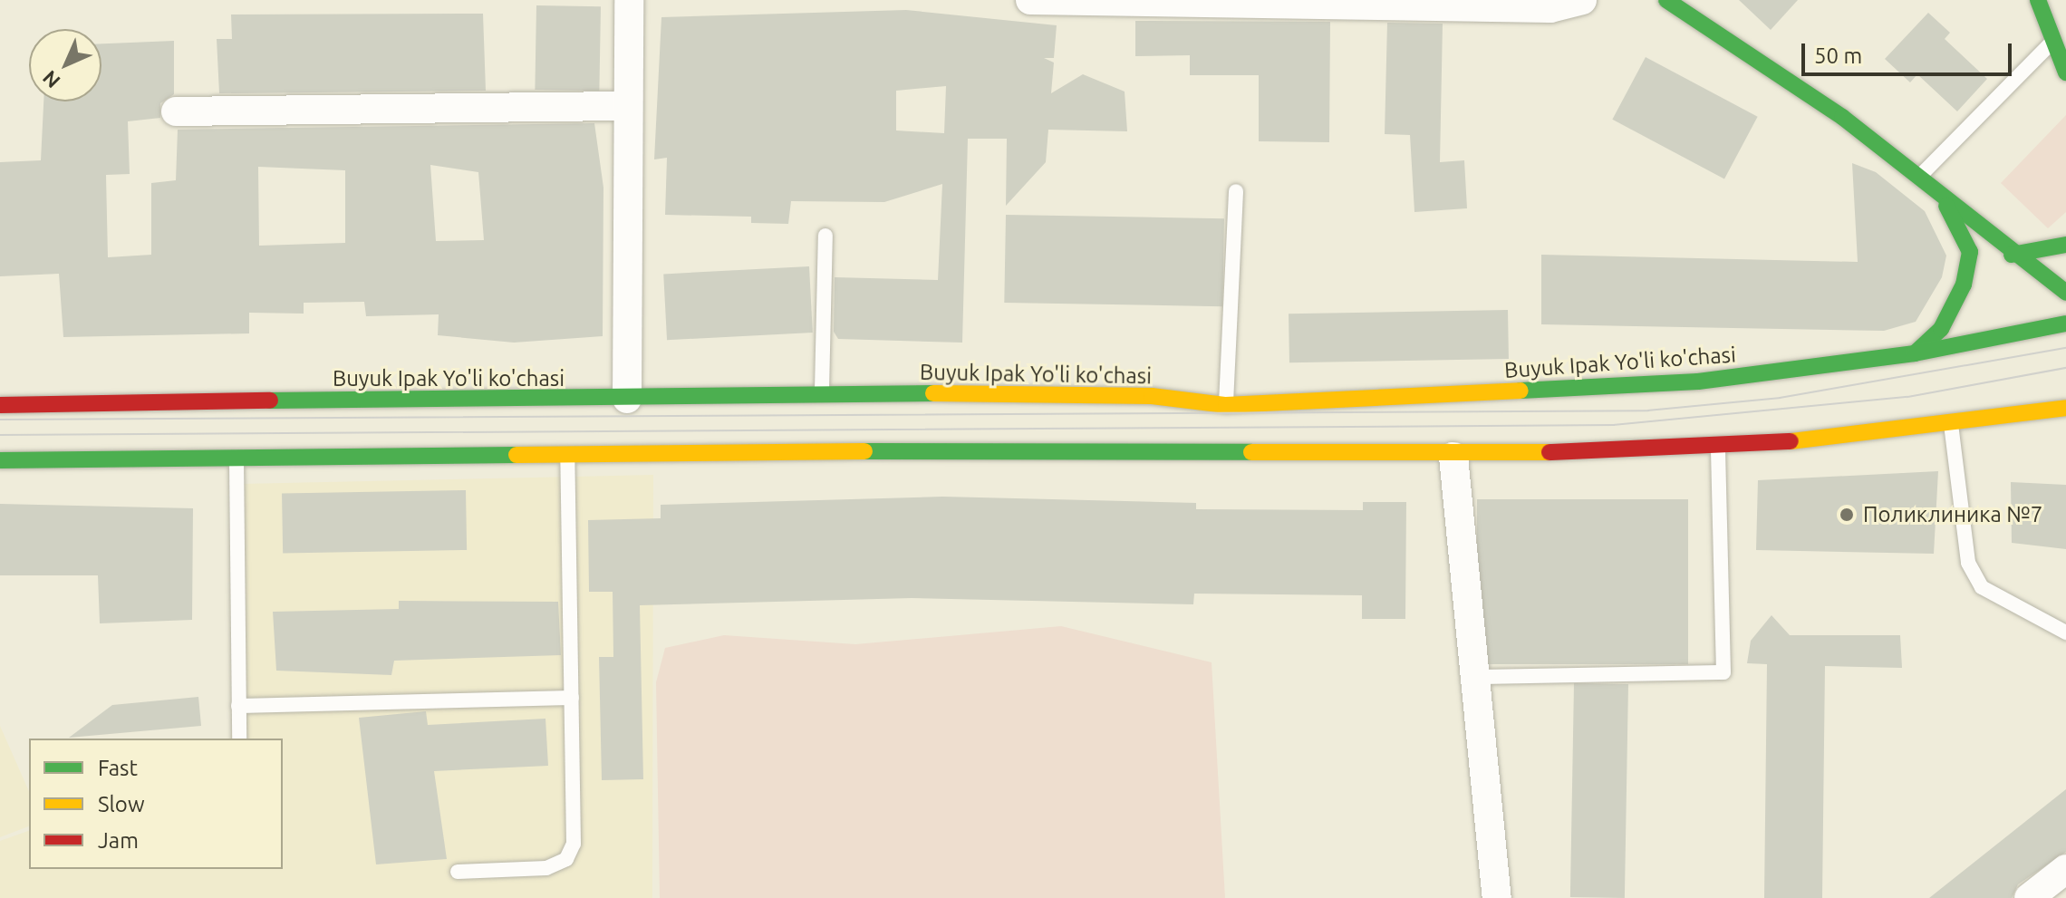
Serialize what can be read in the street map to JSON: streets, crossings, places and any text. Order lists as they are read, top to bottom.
{
  "streets": {
    "main road": ["Buyuk Ipak Yo'li ko'chasi"]
  },
  "places": ["Поликлиника №7"],
  "legend": ["Fast", "Slow", "Jam"],
  "scale_bar": "50 m",
  "north": "bottom left"
}
